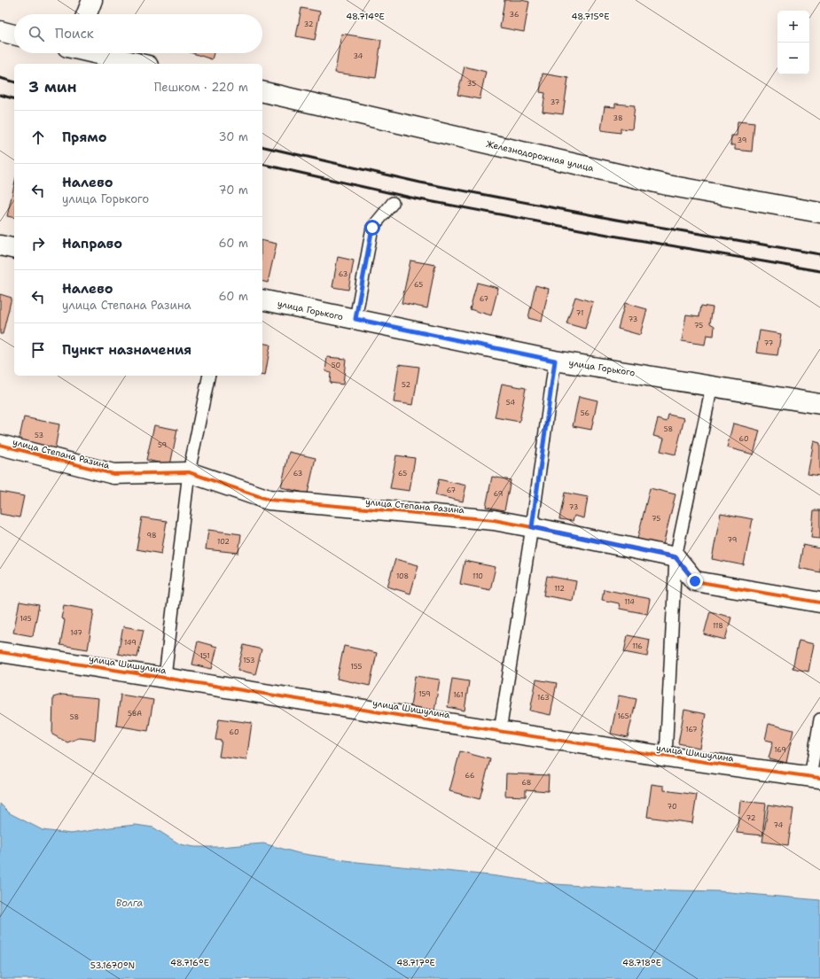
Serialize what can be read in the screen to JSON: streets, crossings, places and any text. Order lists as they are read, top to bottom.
{
  "streets": {
    "street": [
      "Железнодорожная улица",
      "улица Горького",
      "улица Степана Разина",
      "улица Шишулина"
    ]
  },
  "water": ["Волга"],
  "house_numbers": [
    "36",
    "32",
    "34",
    "35",
    "37",
    "38",
    "39",
    "63",
    "65",
    "67",
    "71",
    "73",
    "75",
    "77",
    "50",
    "52",
    "54",
    "56",
    "58",
    "53",
    "60",
    "59",
    "63",
    "65",
    "67",
    "69",
    "73",
    "75",
    "98",
    "79",
    "102",
    "108",
    "110",
    "112",
    "114",
    "145",
    "118",
    "147",
    "149",
    "116",
    "151",
    "153",
    "155",
    "159",
    "161",
    "163",
    "58А",
    "165",
    "58",
    "167",
    "60",
    "169",
    "66",
    "68",
    "70",
    "72",
    "74"
  ],
  "page": {
    "map_buttons": ["+", "−"],
    "search": "Поиск",
    "heading": ["3 мин", "Пешком · 220 m"],
    "list": [
      ["Прямо", "30 m"],
      ["Налево", "улица Горького", "70 m"],
      ["Направо", "60 m"],
      ["Налево", "улица Степана Разина", "60 m"],
      "Пункт назначения"
    ]
  },
  "coordinates": [
    "48.714°E",
    "48.715°E",
    "48.716°E",
    "48.717°E",
    "48.718°E",
    "53.1670°N"
  ]
}
